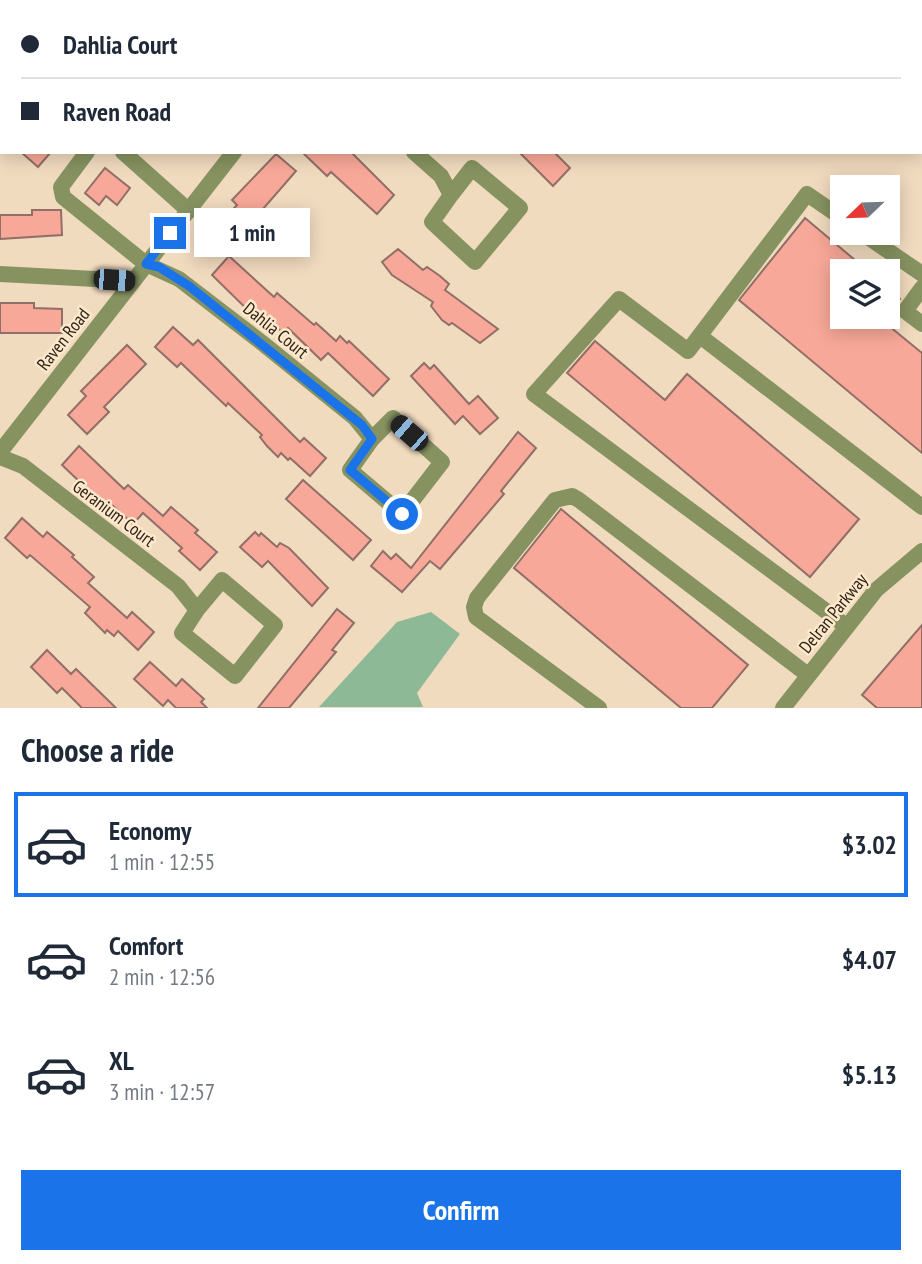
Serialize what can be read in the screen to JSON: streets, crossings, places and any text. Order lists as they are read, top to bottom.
{
  "streets": {
    "street": [
      "Dahlia Court",
      "Raven Road",
      "Geranium Court",
      "Delran Parkway"
    ]
  },
  "crossings": [
    ["Dahlia Court", "Raven Road"],
    ["Raven Road", "Geranium Court"]
  ],
  "north": "bottom left",
  "page": {
    "banner": ["Dahlia Court", "Raven Road"],
    "bubble": "1 min",
    "heading": "Choose a ride",
    "list": [
      {
        "name": "Economy",
        "note": "1 min · 12:55",
        "value": "$3.02"
      },
      {
        "name": "Comfort",
        "note": "2 min · 12:56",
        "value": "$4.07"
      },
      {
        "name": "XL",
        "note": "3 min · 12:57",
        "value": "$5.13"
      }
    ],
    "buttons": "Confirm"
  }
}
